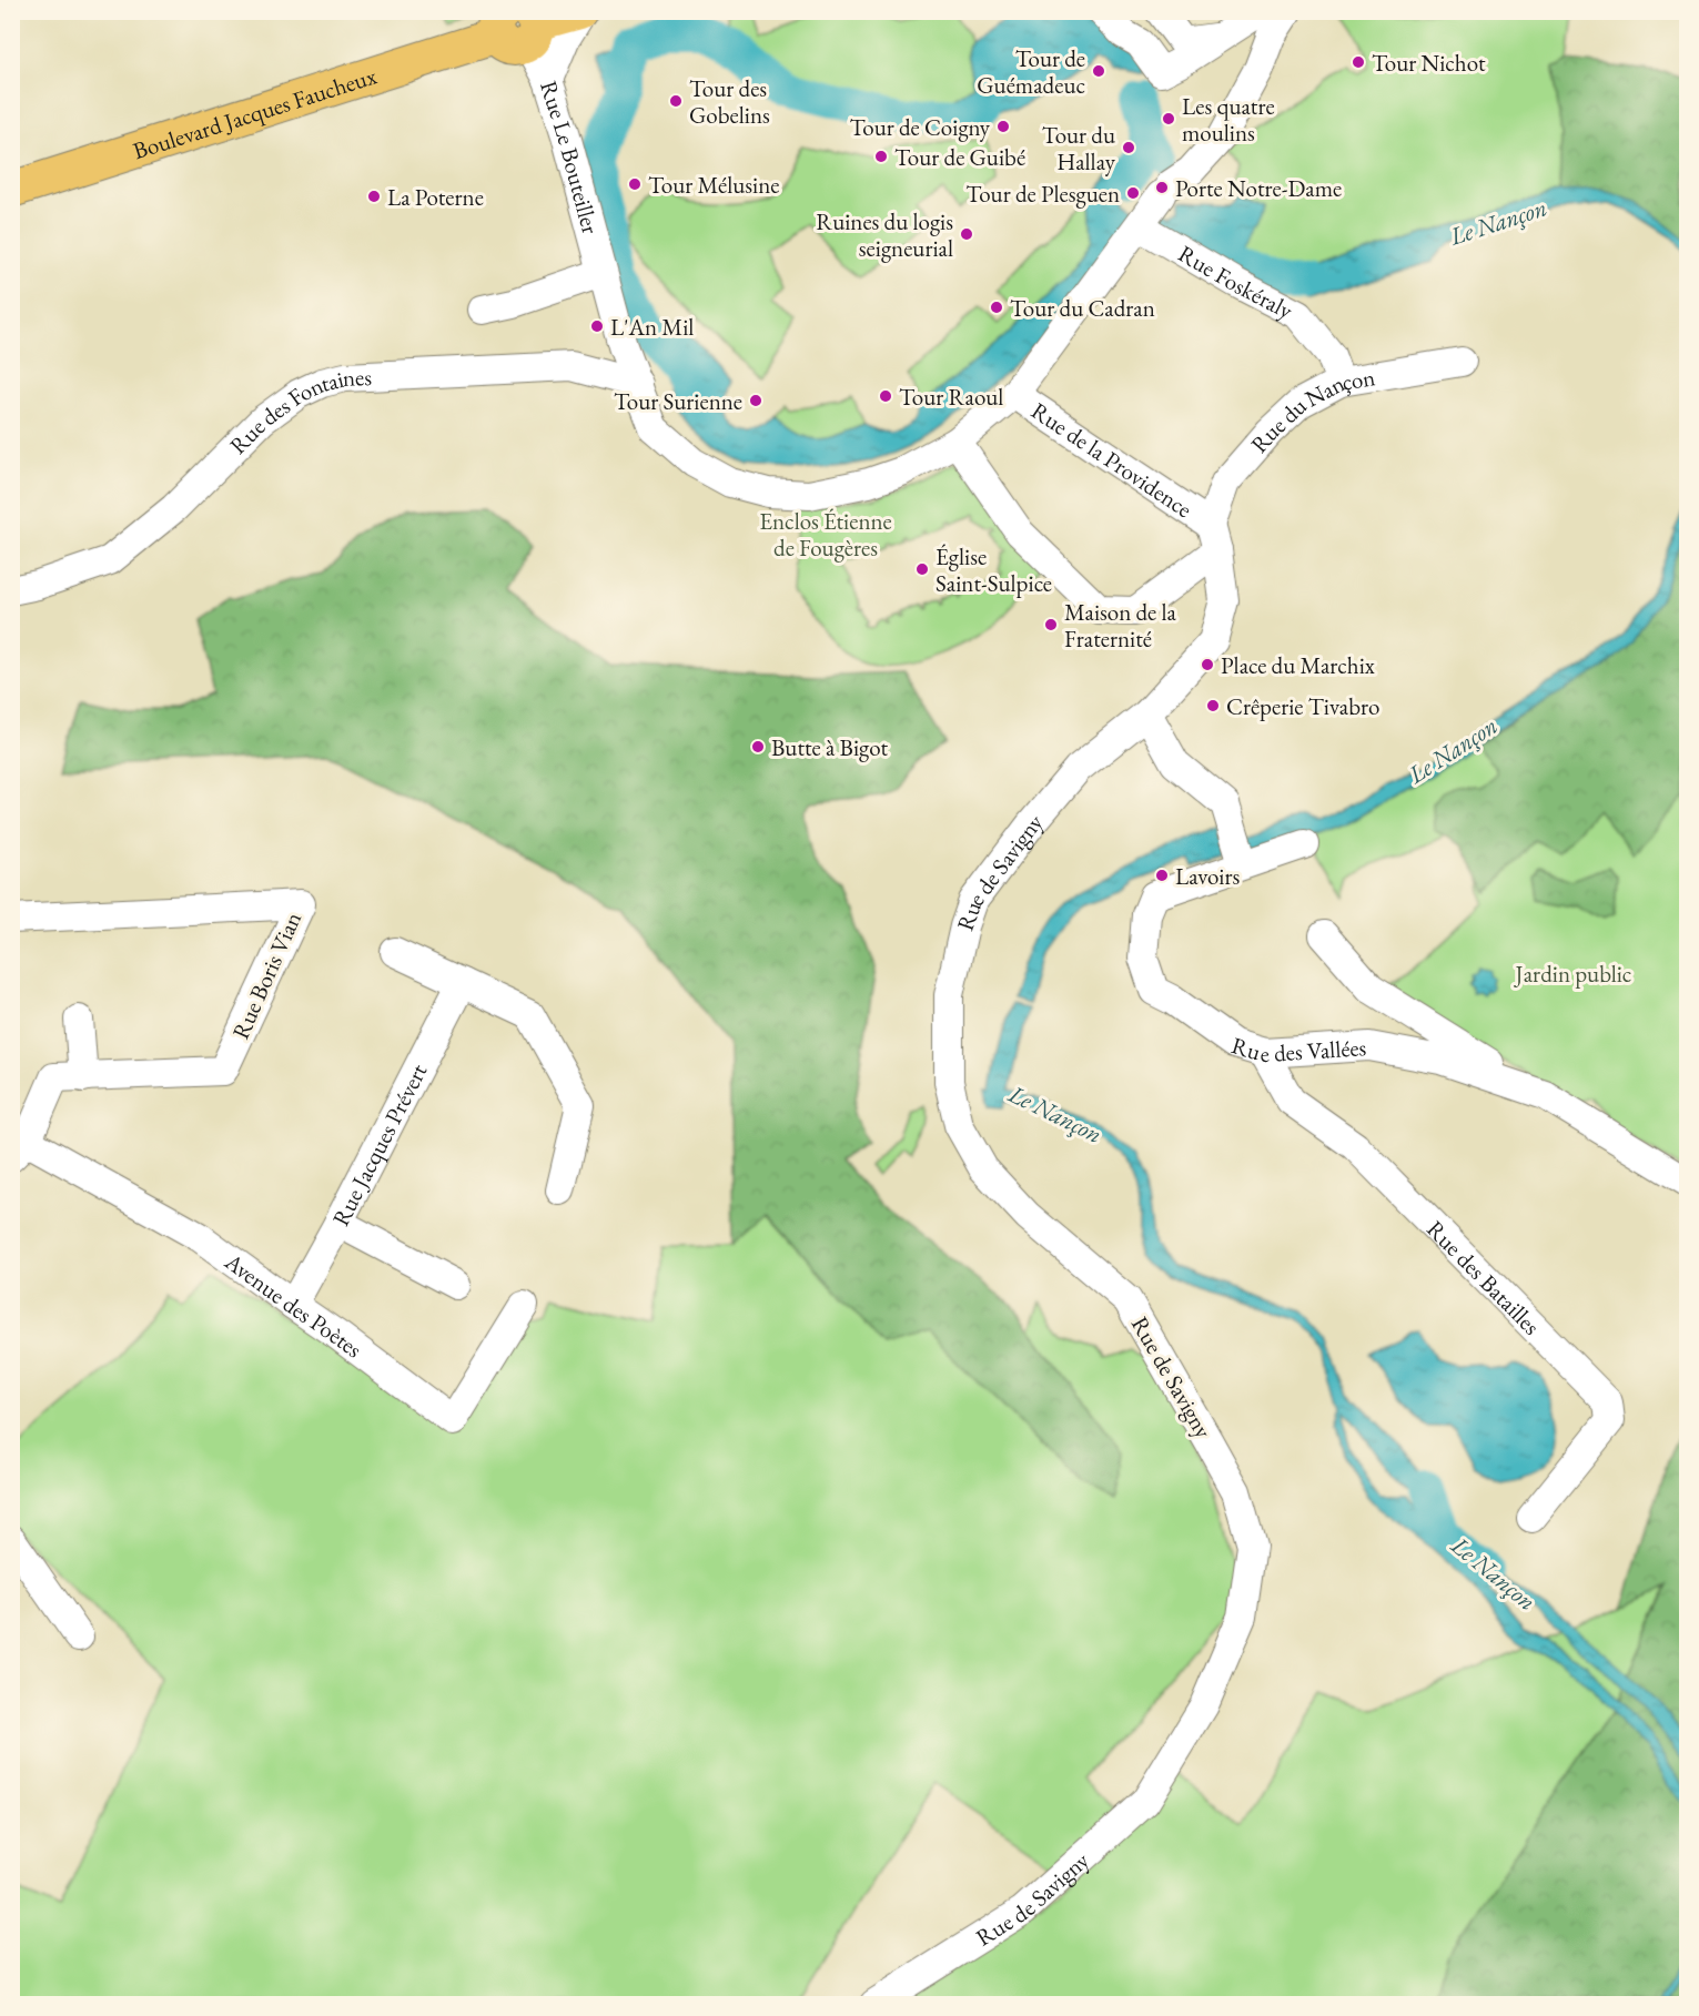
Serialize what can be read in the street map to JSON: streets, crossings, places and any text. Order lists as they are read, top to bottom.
{
  "streets": {
    "main road": ["Boulevard Jacques Faucheux"],
    "street": [
      "Rue Le Bouteiller",
      "Rue Foskéraly",
      "Rue des Fontaines",
      "Rue du Nançon",
      "Rue de la Providence",
      "Rue de Savigny",
      "Rue Boris Vian",
      "Rue des Vallées",
      "Rue Jacques Prévert",
      "Rue des Batailles",
      "Avenue des Poètes"
    ]
  },
  "crossings": [
    ["Boulevard Jacques Faucheux", "Rue Le Bouteiller"],
    ["Rue Le Bouteiller", "Rue Foskéraly"],
    ["Rue Le Bouteiller", "Rue des Fontaines"],
    ["Rue Le Bouteiller", "Rue de la Providence"],
    ["Rue Foskéraly", "Rue du Nançon"],
    ["Rue du Nançon", "Rue de la Providence"],
    ["Rue Boris Vian", "Avenue des Poètes"],
    ["Rue des Vallées", "Rue des Batailles"],
    ["Rue Jacques Prévert", "Avenue des Poètes"]
  ],
  "water": ["Le Nançon"],
  "parks": ["Enclos Étienne de Fougères", "Jardin public"],
  "places": [
    "Tour Nichot",
    "Tour de Guémadeuc",
    "Tour des Gobelins",
    "Les quatre moulins",
    "Tour de Coigny",
    "Tour du Hallay",
    "Tour de Guibé",
    "Tour Mélusine",
    "Porte Notre-Dame",
    "Tour de Plesguen",
    "La Poterne",
    "Ruines du logis seigneurial",
    "Tour du Cadran",
    "L'An Mil",
    "Tour Raoul",
    "Tour Surienne",
    "Église Saint-Sulpice",
    "Maison de la Fraternité",
    "Place du Marchix",
    "Crêperie Tivabro",
    "Butte à Bigot",
    "Lavoirs"
  ]
}
